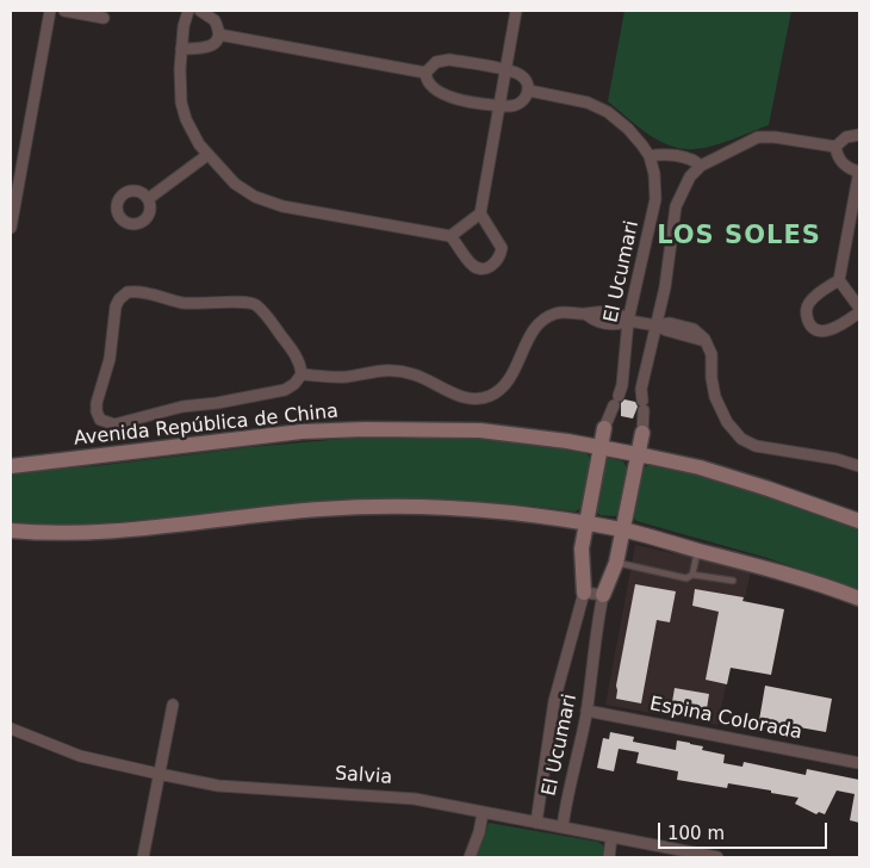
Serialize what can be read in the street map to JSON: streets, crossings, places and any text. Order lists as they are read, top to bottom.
{
  "streets": {
    "main road": ["Avenida República de China"],
    "street": ["El Ucumari", "Espina Colorada", "Salvia"]
  },
  "crossings": [
    ["El Ucumari", "Espina Colorada"],
    ["El Ucumari", "Salvia"]
  ],
  "districts": ["LOS SOLES"],
  "scale_bar": "100 m"
}
